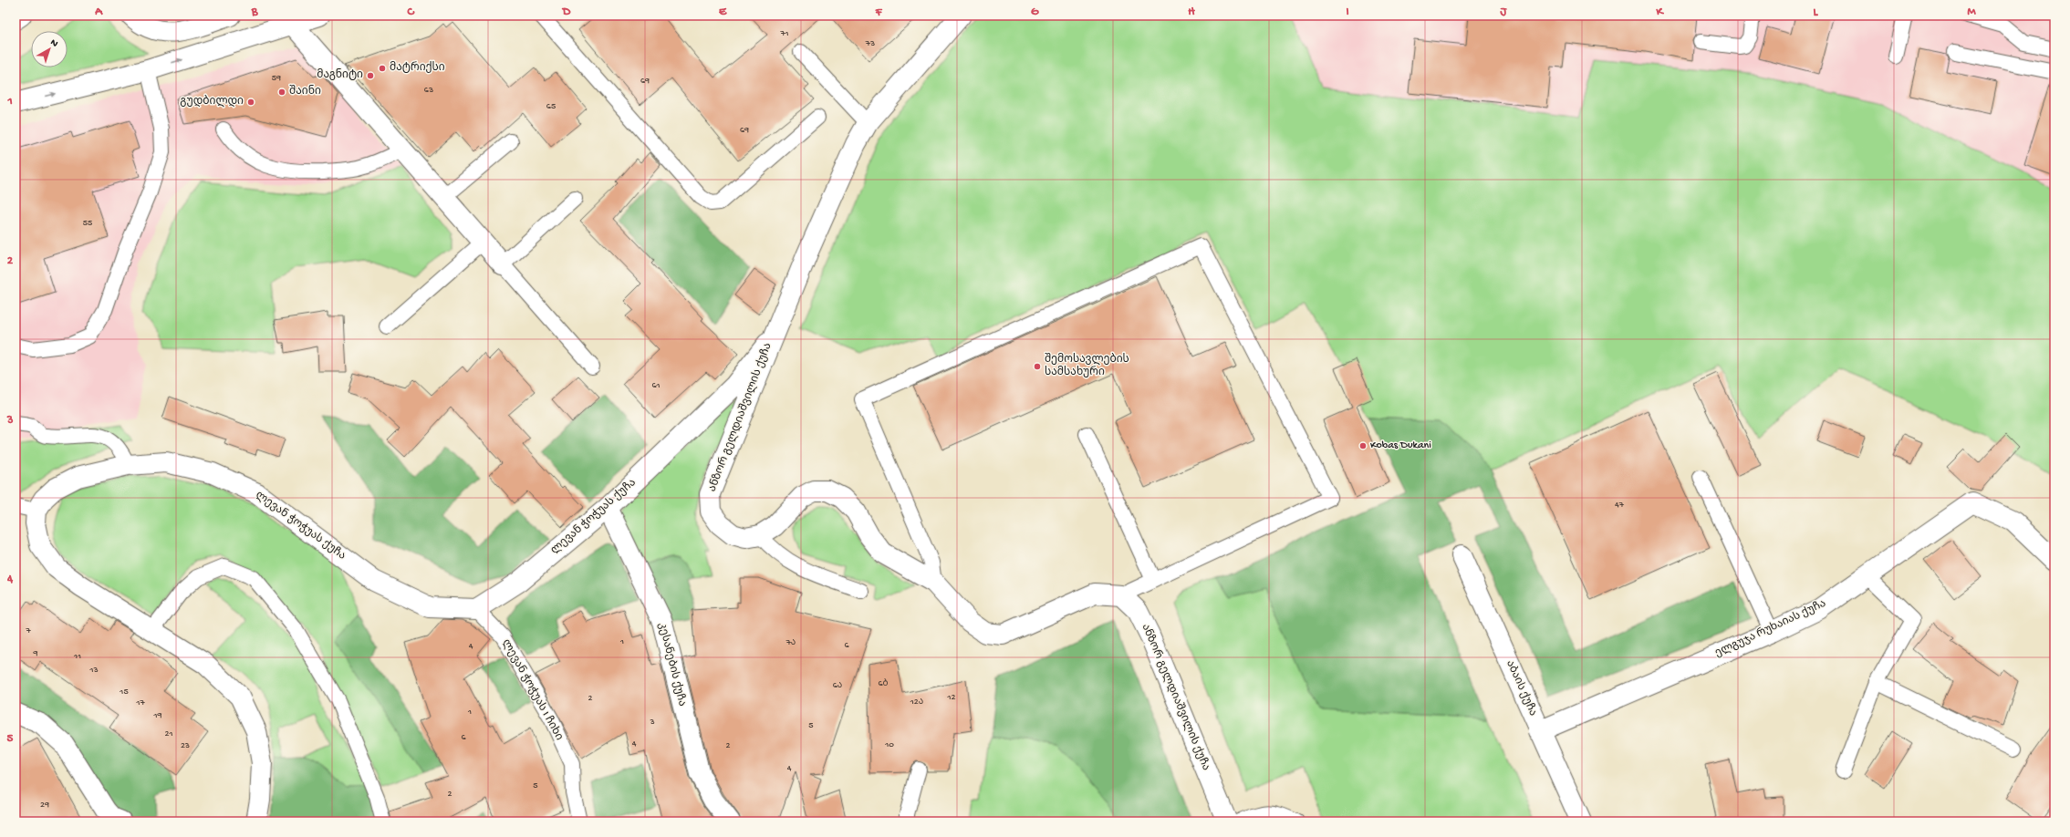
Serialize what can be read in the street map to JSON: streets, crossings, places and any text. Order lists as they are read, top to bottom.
{
  "streets": {
    "street": [
      "ანზორ გელდიაშვილის ქუჩა",
      "ლევან ჭოჭუას ქუჩა",
      "ელგუჯა რუხაიას ქუჩა",
      "კესანების ქუჩა",
      "აბაის ქუჩა"
    ],
    "lane": ["ლევან ჭოჭუას I ჩიხი"]
  },
  "crossings": [
    ["ანზორ გელდიაშვილის ქუჩა", "ლევან ჭოჭუას ქუჩა"],
    ["ლევან ჭოჭუას ქუჩა", "კესანების ქუჩა"],
    ["ლევან ჭოჭუას ქუჩა", "ლევან ჭოჭუას I ჩიხი"],
    ["ელგუჯა რუხაიას ქუჩა", "აბაის ქუჩა"]
  ],
  "places": [
    "მატრიქსი",
    "მაგნიტი",
    "შაინი",
    "გუდბილდი",
    "შემოსავლების სამსახური",
    "Kobas Dukani"
  ],
  "house_numbers": [
    "71",
    "73",
    "59",
    "69",
    "63",
    "65",
    "69",
    "55",
    "61",
    "47",
    "7",
    "1",
    "7ა",
    "6",
    "4",
    "9",
    "11",
    "13",
    "6ბ",
    "6ა",
    "15",
    "12",
    "2",
    "12ა",
    "17",
    "1",
    "19",
    "3",
    "5",
    "21",
    "6",
    "4",
    "10",
    "23",
    "2",
    "4",
    "5",
    "2",
    "29"
  ],
  "north": "top right",
  "grid": {
    "columns": [
      "A",
      "B",
      "C",
      "D",
      "E",
      "F",
      "G",
      "H",
      "I",
      "J",
      "K",
      "L",
      "M"
    ],
    "rows": [
      "1",
      "2",
      "3",
      "4",
      "5"
    ]
  }
}
